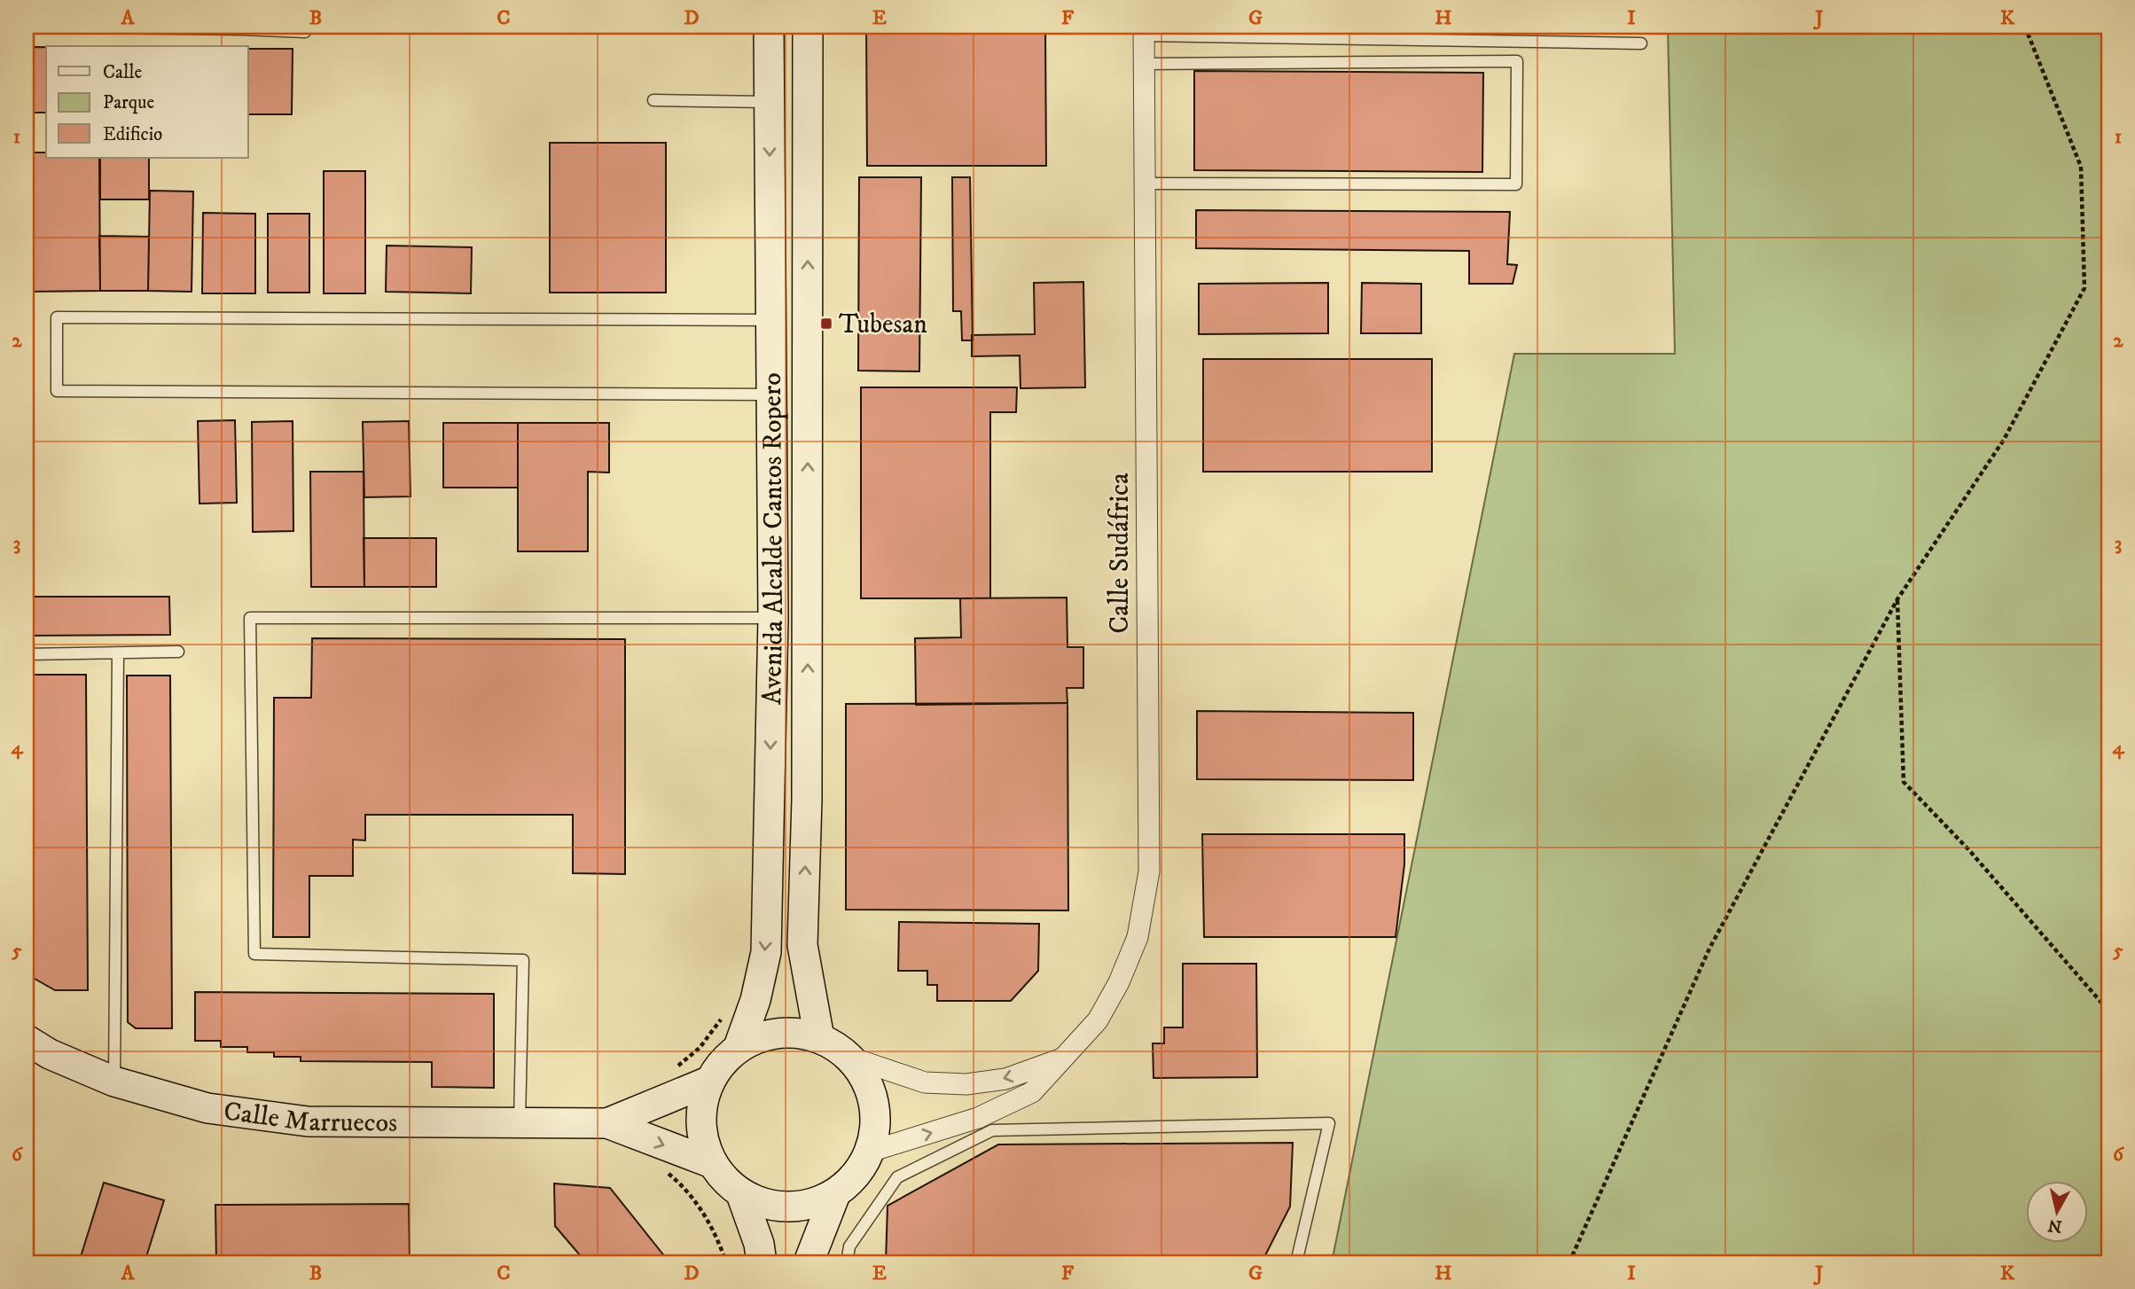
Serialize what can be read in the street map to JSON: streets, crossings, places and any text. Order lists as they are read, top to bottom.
{
  "streets": {
    "main road": ["Avenida Alcalde Cantos Ropero", "Calle Marruecos"],
    "street": ["Calle Sudáfrica"]
  },
  "crossings": [
    ["Avenida Alcalde Cantos Ropero", "Calle Sudáfrica"],
    ["Avenida Alcalde Cantos Ropero", "Calle Marruecos"],
    ["Calle Sudáfrica", "Calle Marruecos"]
  ],
  "places": {
    "transit": ["Tubesan"]
  },
  "legend": ["Calle", "Parque", "Edificio"],
  "north": "bottom",
  "grid": {
    "columns": [
      "A",
      "B",
      "C",
      "D",
      "E",
      "F",
      "G",
      "H",
      "I",
      "J",
      "K"
    ],
    "rows": [
      "1",
      "2",
      "3",
      "4",
      "5",
      "6"
    ]
  }
}
